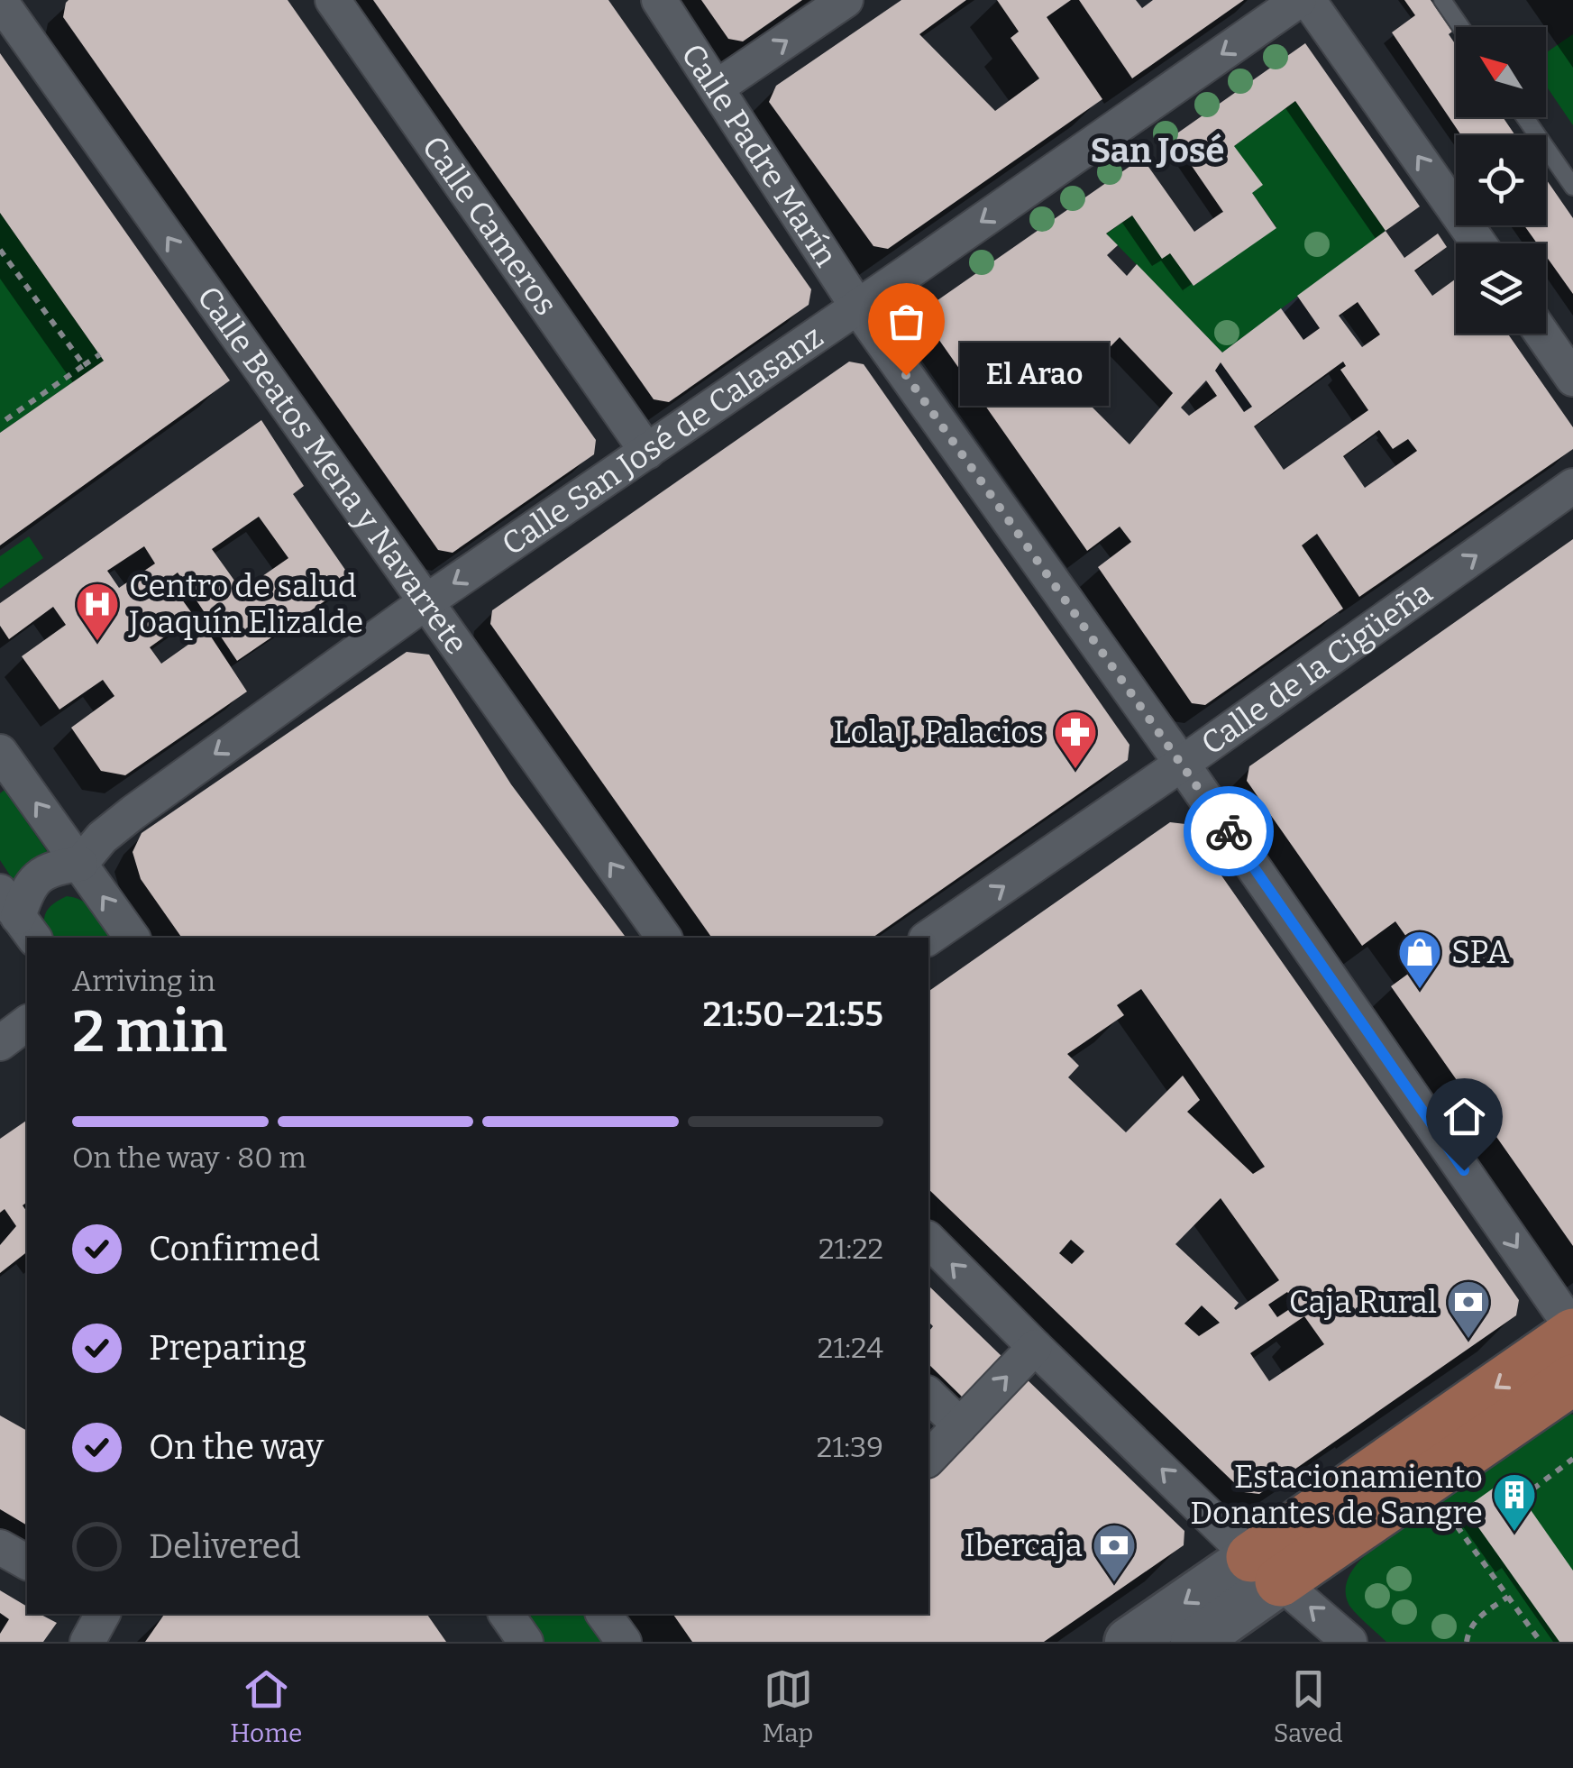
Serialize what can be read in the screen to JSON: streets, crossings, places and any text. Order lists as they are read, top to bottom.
{
  "streets": {
    "street": [
      "Calle Padre Marín",
      "Calle Cameros",
      "Calle San José de Calasanz",
      "Calle Beatos Mena y Navarrete",
      "Calle de la Cigüeña"
    ]
  },
  "crossings": [
    ["Calle Padre Marín", "Calle San José de Calasanz"],
    ["Calle Padre Marín", "Calle de la Cigüeña"],
    ["Calle Cameros", "Calle San José de Calasanz"],
    ["Calle San José de Calasanz", "Calle Beatos Mena y Navarrete"]
  ],
  "one_way": [
    "Calle Padre Marín",
    "Calle San José de Calasanz",
    "Calle Beatos Mena y Navarrete",
    "Calle de la Cigüeña"
  ],
  "districts": ["San José"],
  "places": {
    "other": ["El Arao"],
    "hospital": ["Centro de salud Joaquín Elizalde"],
    "pharmacy": ["Lola J. Palacios"],
    "shop": ["SPA"],
    "bank": ["Caja Rural", "Ibercaja"],
    "building": ["Estacionamiento Donantes de Sangre"]
  },
  "north": "top left",
  "page": {
    "bubble": "El Arao",
    "heading": ["2 min", "Arriving in", "21:50–21:55"],
    "bar": "On the way · 80 m",
    "list": [
      ["Confirmed", "21:22"],
      ["Preparing", "21:24"],
      ["On the way", "21:39"],
      "Delivered"
    ],
    "tabs": ["Home", "Map", "Saved"]
  }
}
